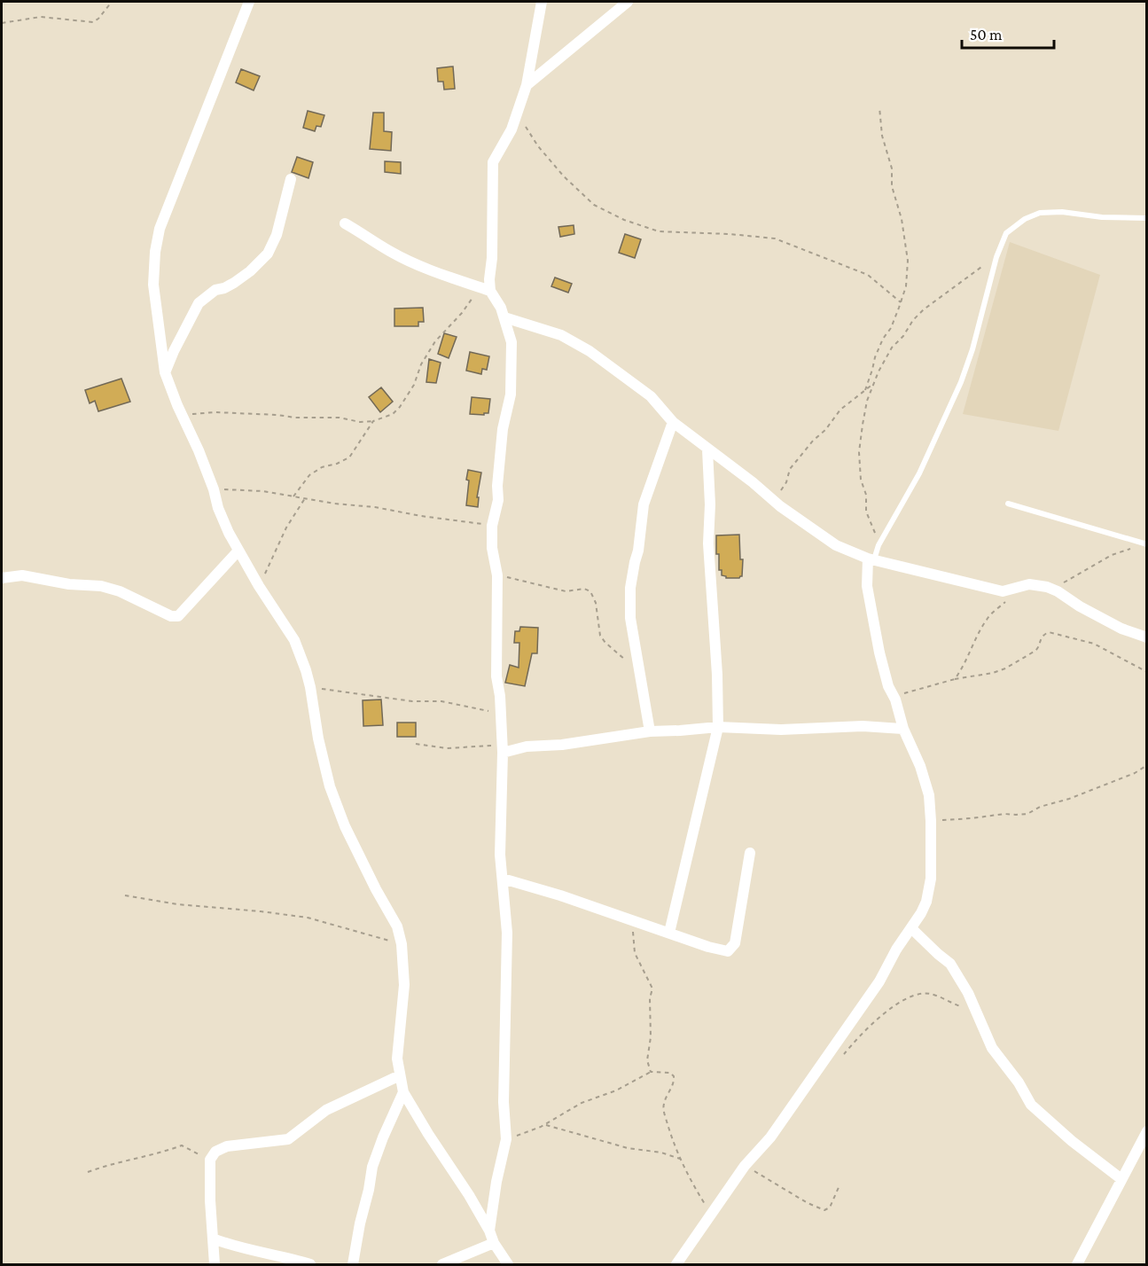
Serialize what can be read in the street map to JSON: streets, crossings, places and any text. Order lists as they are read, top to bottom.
{
  "scale_bar": "50 m"
}
